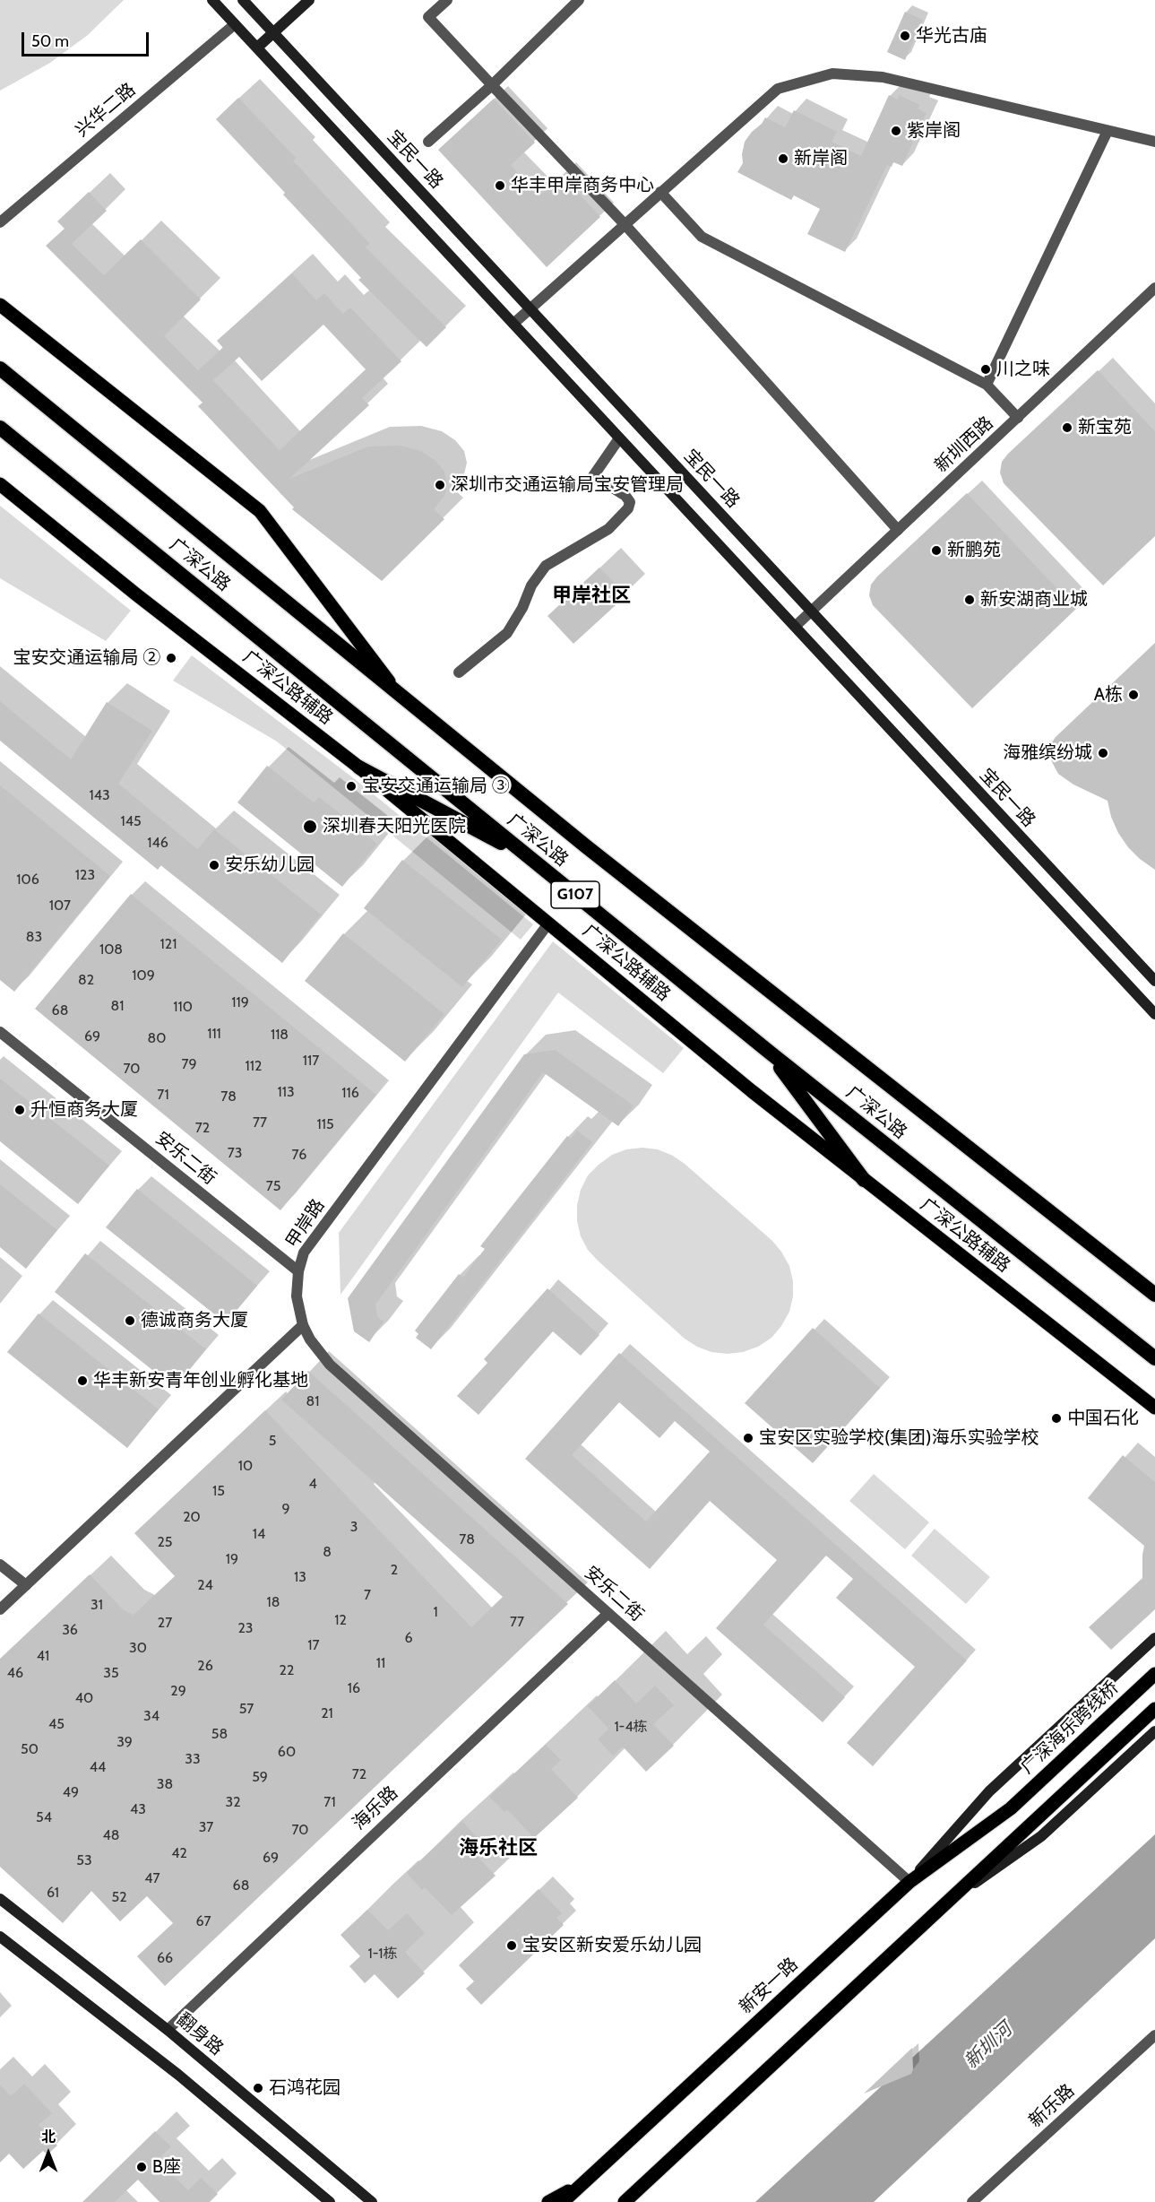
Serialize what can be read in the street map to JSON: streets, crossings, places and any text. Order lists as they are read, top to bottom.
{
  "streets": {
    "highway": ["广深公路", "G107"],
    "main road": [
      "宝民一路",
      "广深公路辅路",
      "广深海乐跨线桥",
      "新安一路",
      "翻身路"
    ],
    "street": [
      "兴华二路",
      "新圳西路",
      "安乐二街",
      "甲岸路",
      "海乐路",
      "新乐路"
    ]
  },
  "crossings": [
    ["宝民一路", "新圳西路"],
    ["广深公路辅路", "甲岸路"],
    ["安乐二街", "甲岸路"],
    ["安乐二街", "海乐路"],
    ["安乐二街", "新安一路"],
    ["广深海乐跨线桥", "新安一路"],
    ["海乐路", "翻身路"]
  ],
  "districts": ["甲岸社区", "海乐社区"],
  "water": ["新圳河"],
  "places": [
    "华光古庙",
    "紫岸阁",
    "新岸阁",
    "华丰甲岸商务中心",
    "川之味",
    "新宝苑",
    "深圳市交通运输局宝安管理局",
    "新鹏苑",
    "新安湖商业城",
    "宝安交通运输局 ②",
    "A栋",
    "海雅缤纷城",
    "宝安交通运输局 ③",
    "深圳春天阳光医院",
    "安乐幼儿园",
    "升恒商务大厦",
    "德诚商务大厦",
    "华丰新安青年创业孵化基地",
    "中国石化",
    "宝安区实验学校(集团)海乐实验学校",
    "宝安区新安爱乐幼儿园",
    "石鸿花园",
    "B座"
  ],
  "house_numbers": [
    "143",
    "145",
    "146",
    "123",
    "106",
    "107",
    "83",
    "121",
    "108",
    "109",
    "82",
    "119",
    "81",
    "110",
    "68",
    "111",
    "118",
    "69",
    "80",
    "117",
    "79",
    "112",
    "70",
    "113",
    "116",
    "71",
    "78",
    "77",
    "115",
    "72",
    "73",
    "76",
    "75",
    "81",
    "5",
    "10",
    "4",
    "15",
    "9",
    "20",
    "3",
    "14",
    "78",
    "25",
    "8",
    "19",
    "2",
    "13",
    "24",
    "7",
    "18",
    "31",
    "1",
    "12",
    "77",
    "27",
    "23",
    "36",
    "6",
    "17",
    "30",
    "41",
    "11",
    "26",
    "22",
    "46",
    "35",
    "16",
    "29",
    "40",
    "57",
    "21",
    "34",
    "45",
    "1-4栋",
    "58",
    "39",
    "50",
    "60",
    "33",
    "44",
    "72",
    "59",
    "38",
    "49",
    "32",
    "71",
    "43",
    "54",
    "37",
    "70",
    "48",
    "42",
    "69",
    "53",
    "47",
    "68",
    "61",
    "52",
    "67",
    "1-1栋",
    "66"
  ],
  "scale_bar": "50 m",
  "north": "top"
}
